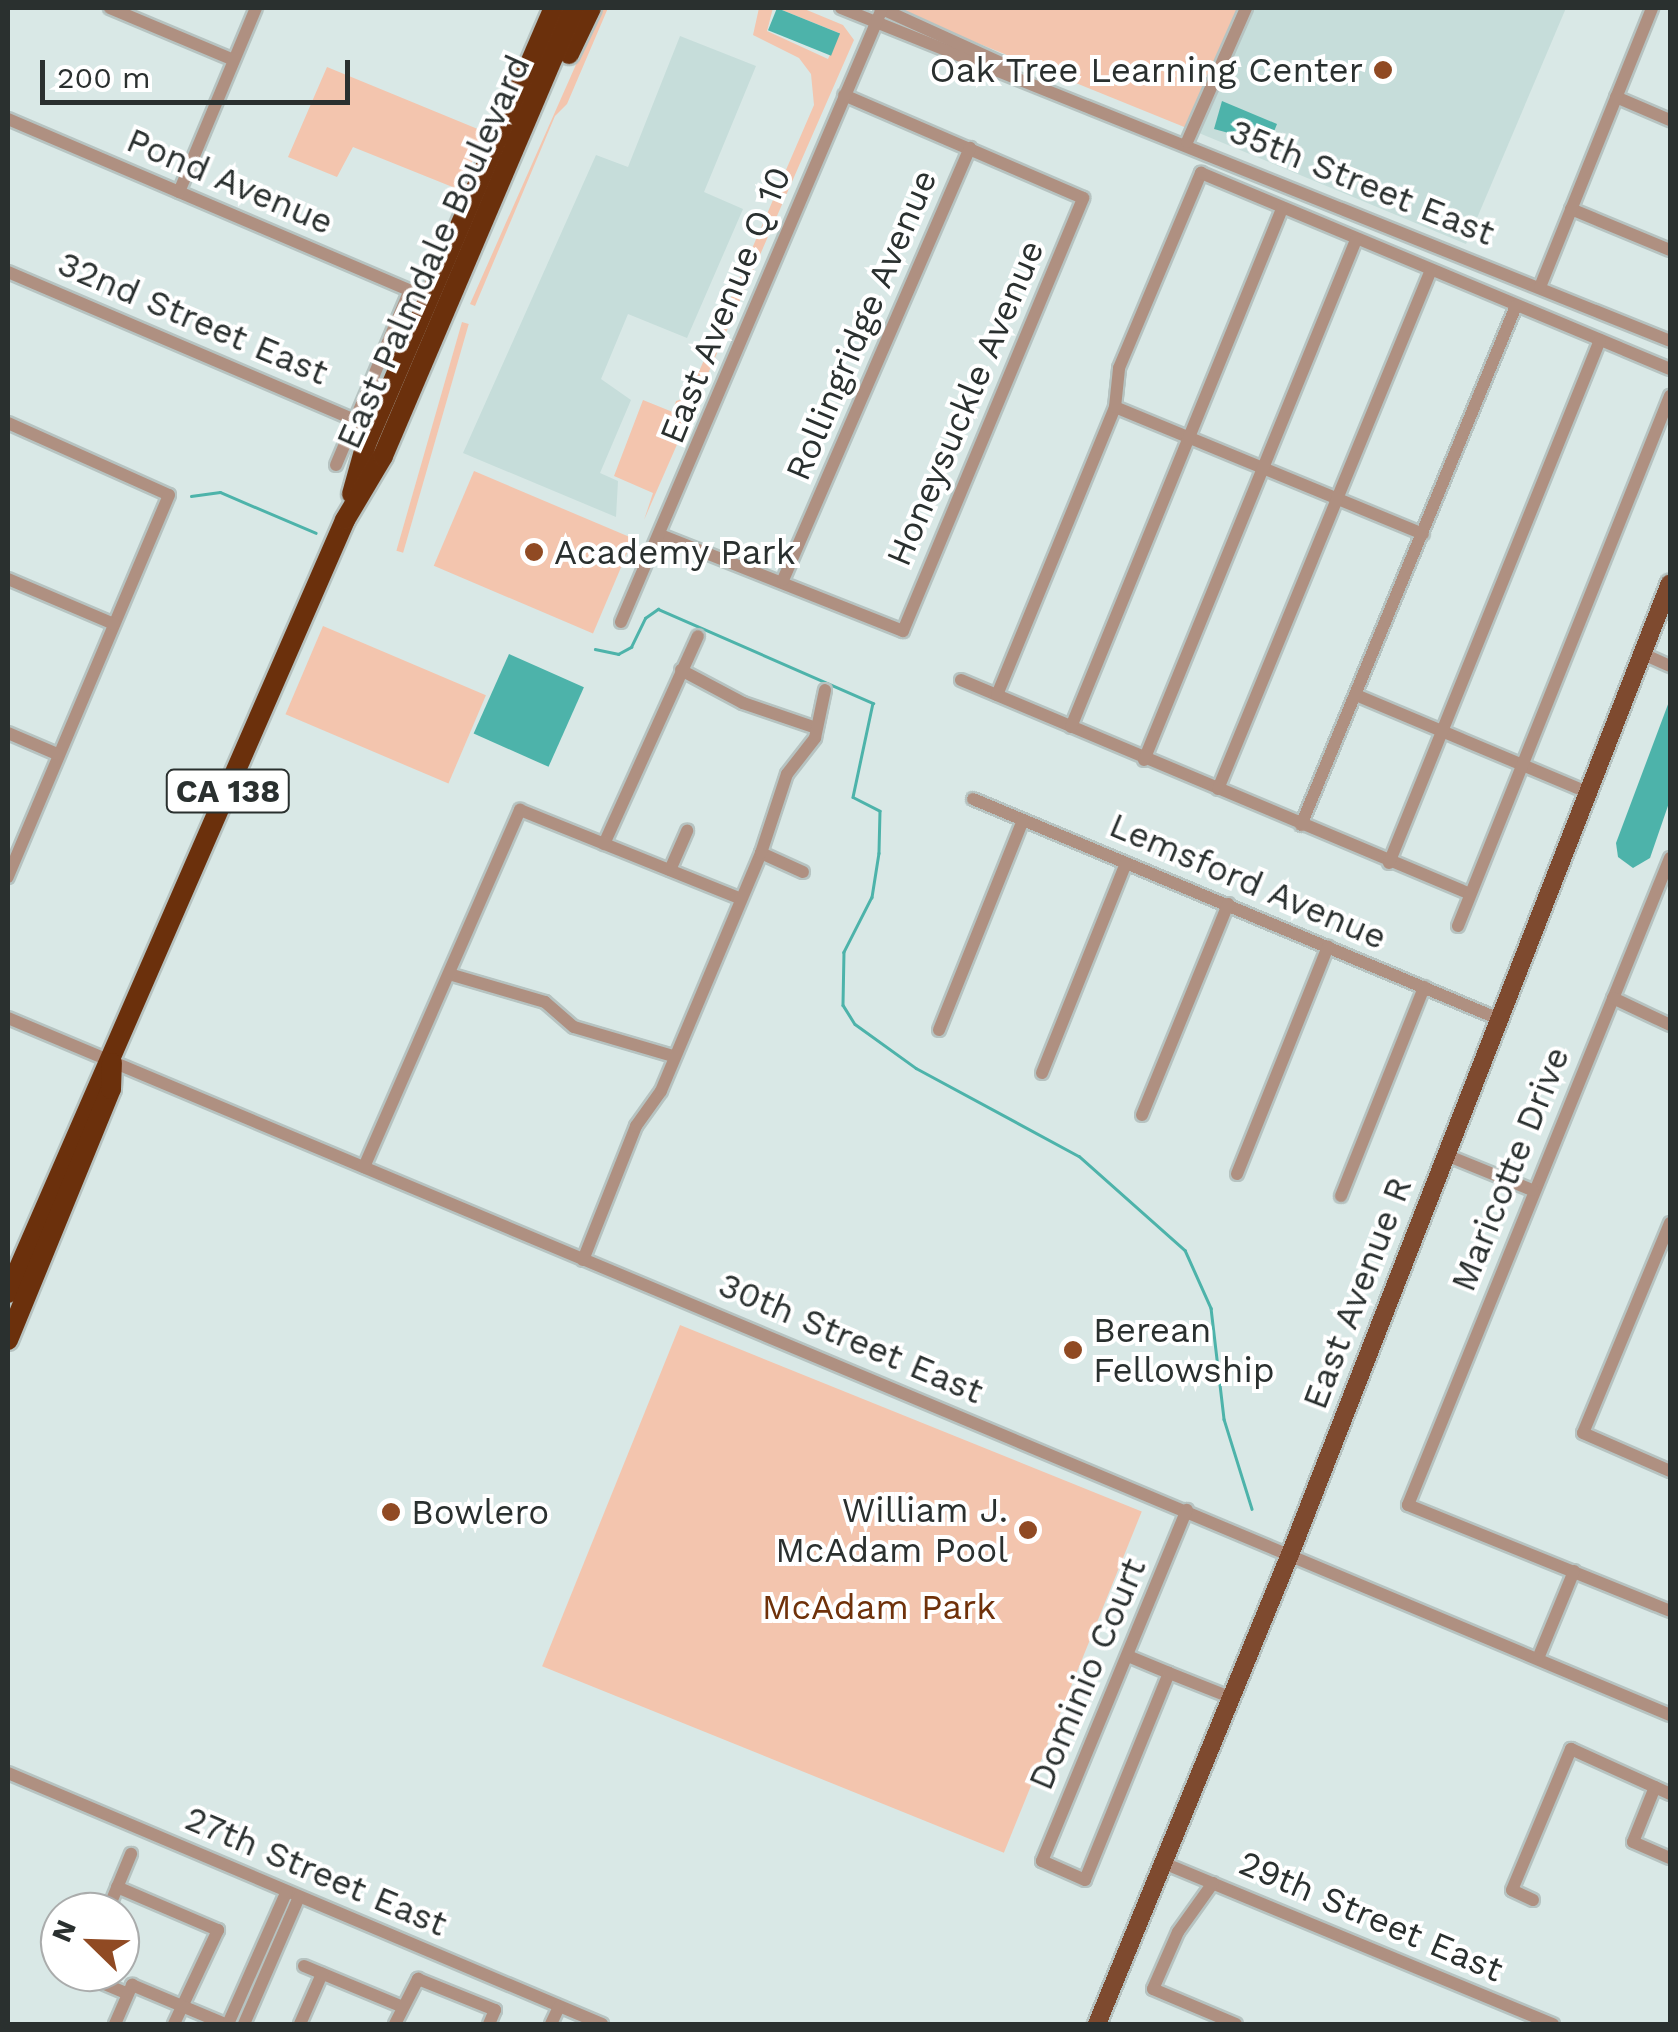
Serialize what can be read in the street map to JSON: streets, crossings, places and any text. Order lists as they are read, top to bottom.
{
  "streets": {
    "highway": ["East Palmdale Boulevard", "CA 138"],
    "main road": ["East Avenue R"],
    "street": [
      "Pond Avenue",
      "35th Street East",
      "East Avenue Q 10",
      "32nd Street East",
      "Rollingridge Avenue",
      "Honeysuckle Avenue",
      "Lemsford Avenue",
      "Maricotte Drive",
      "30th Street East",
      "Dominio Court",
      "27th Street East",
      "29th Street East"
    ]
  },
  "crossings": [
    ["Pond Avenue", "East Palmdale Boulevard"],
    ["35th Street East", "East Avenue Q 10"],
    ["East Palmdale Boulevard", "30th Street East"],
    ["Rollingridge Avenue", "Honeysuckle Avenue"],
    ["Lemsford Avenue", "East Avenue R"],
    ["East Avenue R", "30th Street East"],
    ["East Avenue R", "29th Street East"],
    ["30th Street East", "Dominio Court"]
  ],
  "parks": ["McAdam Park"],
  "places": [
    "Oak Tree Learning Center",
    "Academy Park",
    "Berean Fellowship",
    "Bowlero",
    "William J. McAdam Pool"
  ],
  "scale_bar": "200 m",
  "north": "top left"
}
